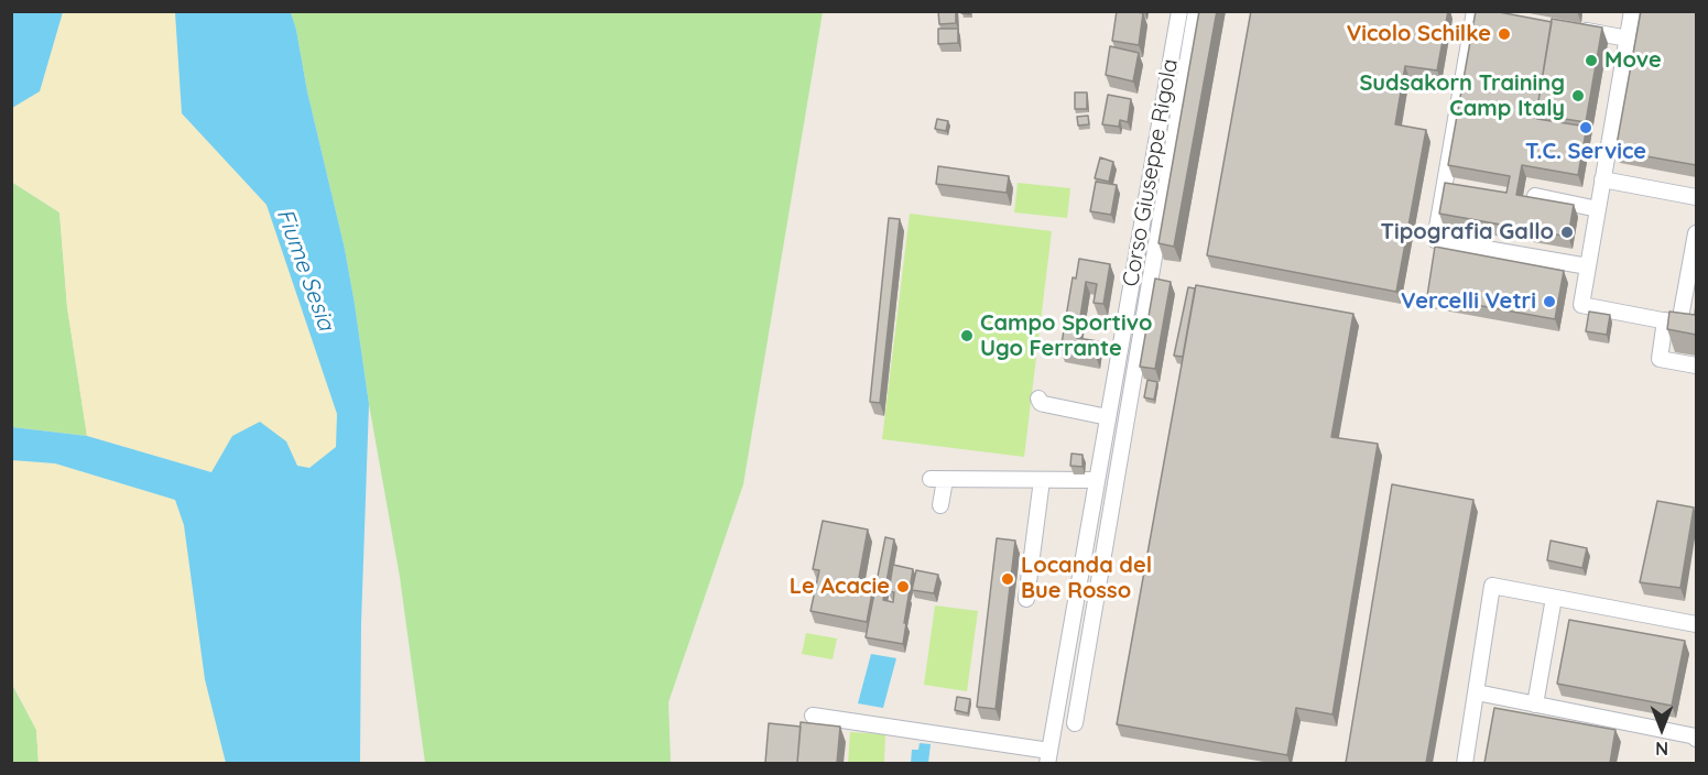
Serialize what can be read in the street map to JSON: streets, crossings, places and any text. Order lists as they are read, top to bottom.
{
  "streets": {
    "street": ["Corso Giuseppe Rigola"]
  },
  "water": ["Fiume Sesia"],
  "places": [
    "Vicolo Schilke",
    "Move",
    "Sudsakorn Training Camp Italy",
    "T.C. Service",
    "Tipografia Gallo",
    "Vercelli Vetri",
    "Campo Sportivo Ugo Ferrante",
    "Locanda del Bue Rosso",
    "Le Acacie"
  ],
  "north": "bottom"
}
